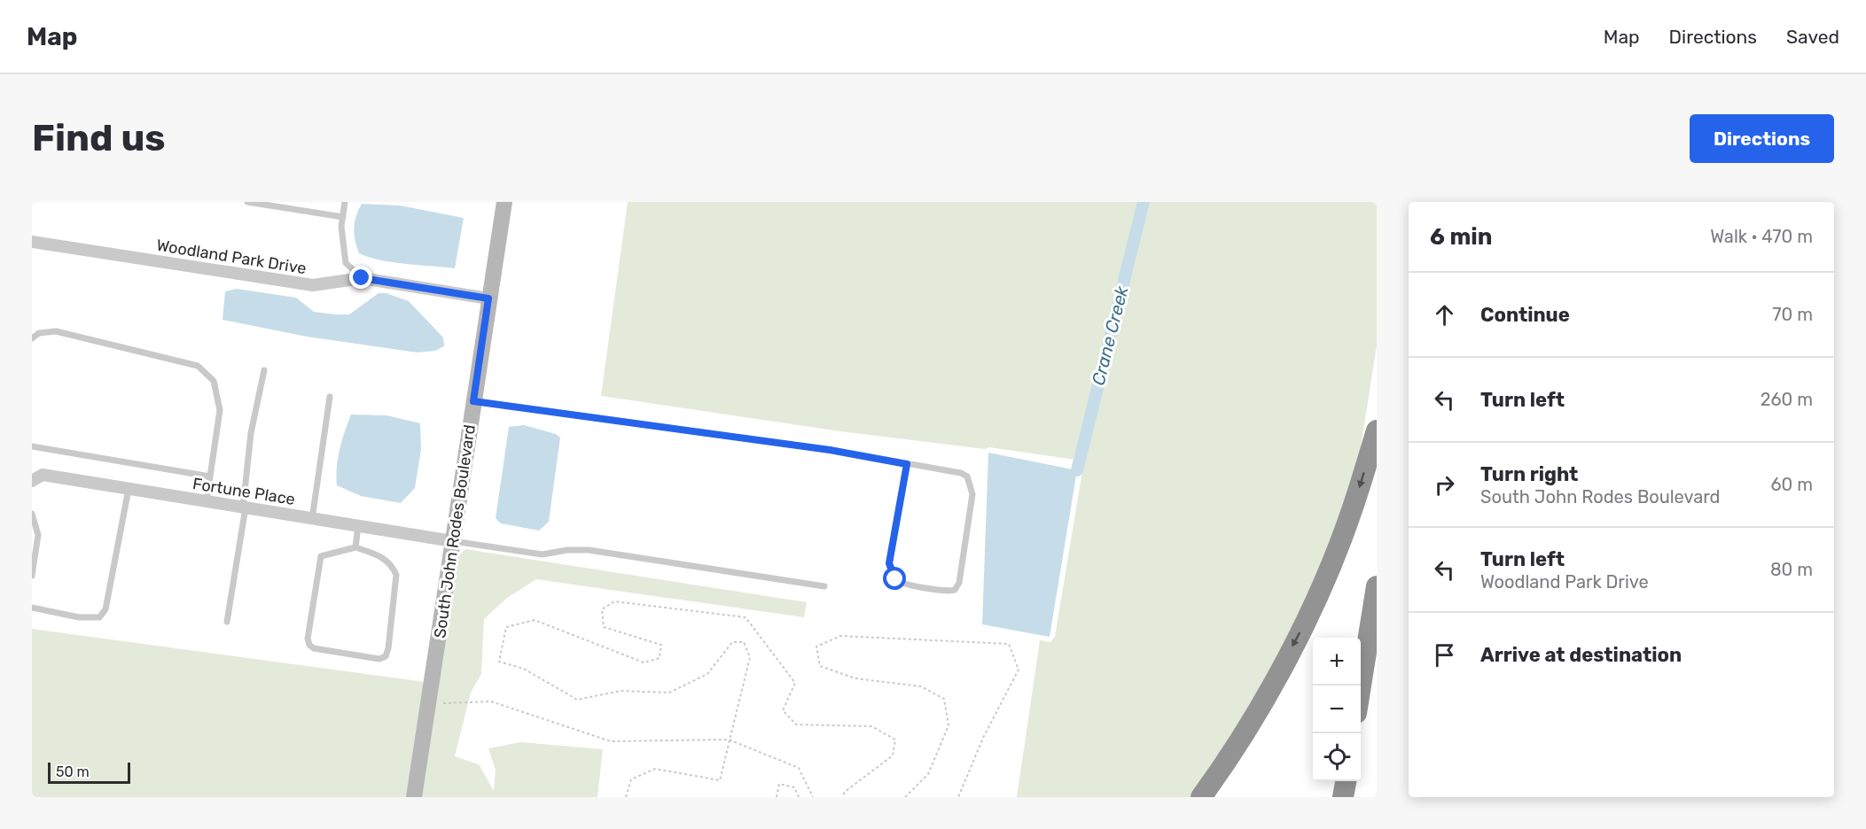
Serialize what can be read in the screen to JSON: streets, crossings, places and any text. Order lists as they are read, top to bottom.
{
  "streets": {
    "main road": ["South John Rodes Boulevard"],
    "street": ["Woodland Park Drive", "Fortune Place"]
  },
  "crossings": [
    ["Woodland Park Drive", "South John Rodes Boulevard"],
    ["Fortune Place", "South John Rodes Boulevard"]
  ],
  "water": ["Crane Creek"],
  "scale_bar": "50 m",
  "page": {
    "header": "Map",
    "nav": ["Map", "Directions", "Saved"],
    "buttons": "Directions",
    "title": "Find us",
    "heading": ["6 min", "Walk · 470 m"],
    "list": [
      ["Continue", "70 m"],
      ["Turn left", "260 m"],
      ["Turn right", "South John Rodes Boulevard", "60 m"],
      ["Turn left", "Woodland Park Drive", "80 m"],
      "Arrive at destination"
    ],
    "map_buttons": ["+", "−"],
    "scale": "50 m"
  }
}
